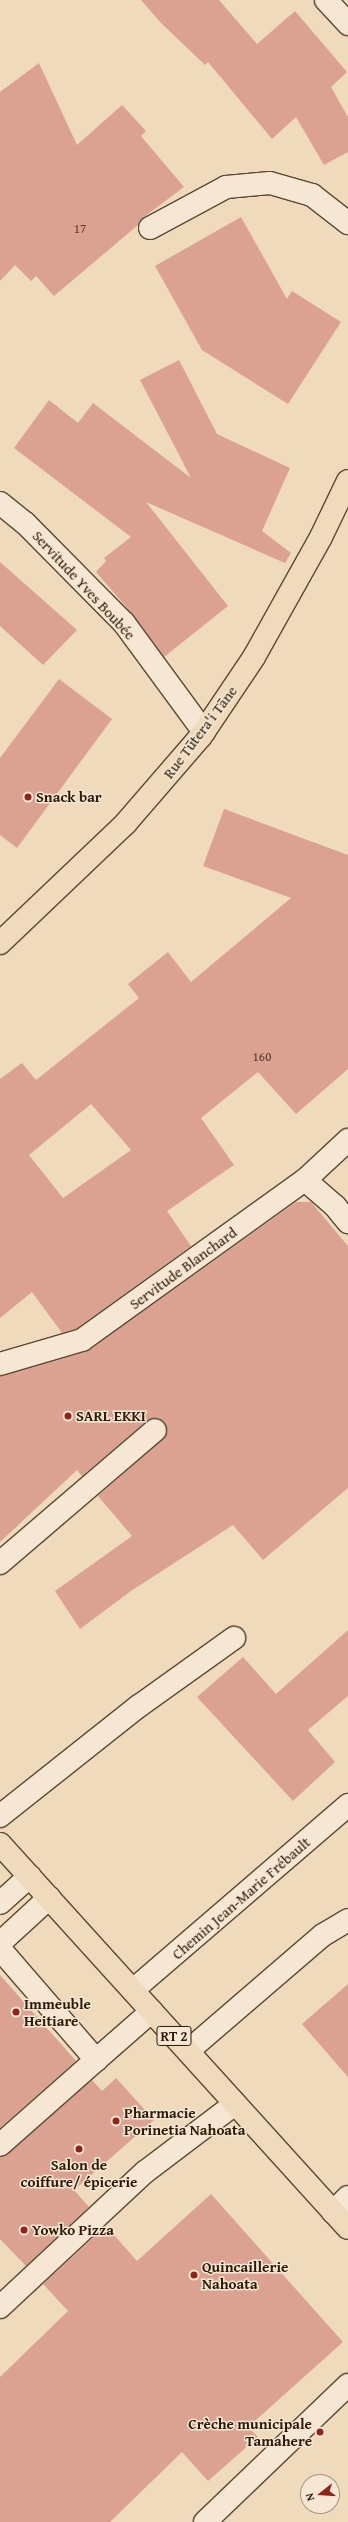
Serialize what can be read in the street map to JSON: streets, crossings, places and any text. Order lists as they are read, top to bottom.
{
  "streets": {
    "main road": ["Rue Tūtera'i Tāne", "RT 2"],
    "street": ["Servitude Yves Boubée", "Servitude Blanchard", "Chemin Jean-Marie Frébault"]
  },
  "crossings": [
    ["Servitude Yves Boubée", "Rue Tūtera'i Tāne"],
    ["Chemin Jean-Marie Frébault", "RT 2"]
  ],
  "places": [
    "Snack bar",
    "SARL EKKI",
    "Immeuble Heitiare",
    "Pharmacie Porinetia Nahoata",
    "Salon de coiffure/ épicerie",
    "Yowko Pizza",
    "Quincaillerie Nahoata",
    "Crèche municipale Tamahere"
  ],
  "house_numbers": ["17", "160"],
  "north": "left"
}
